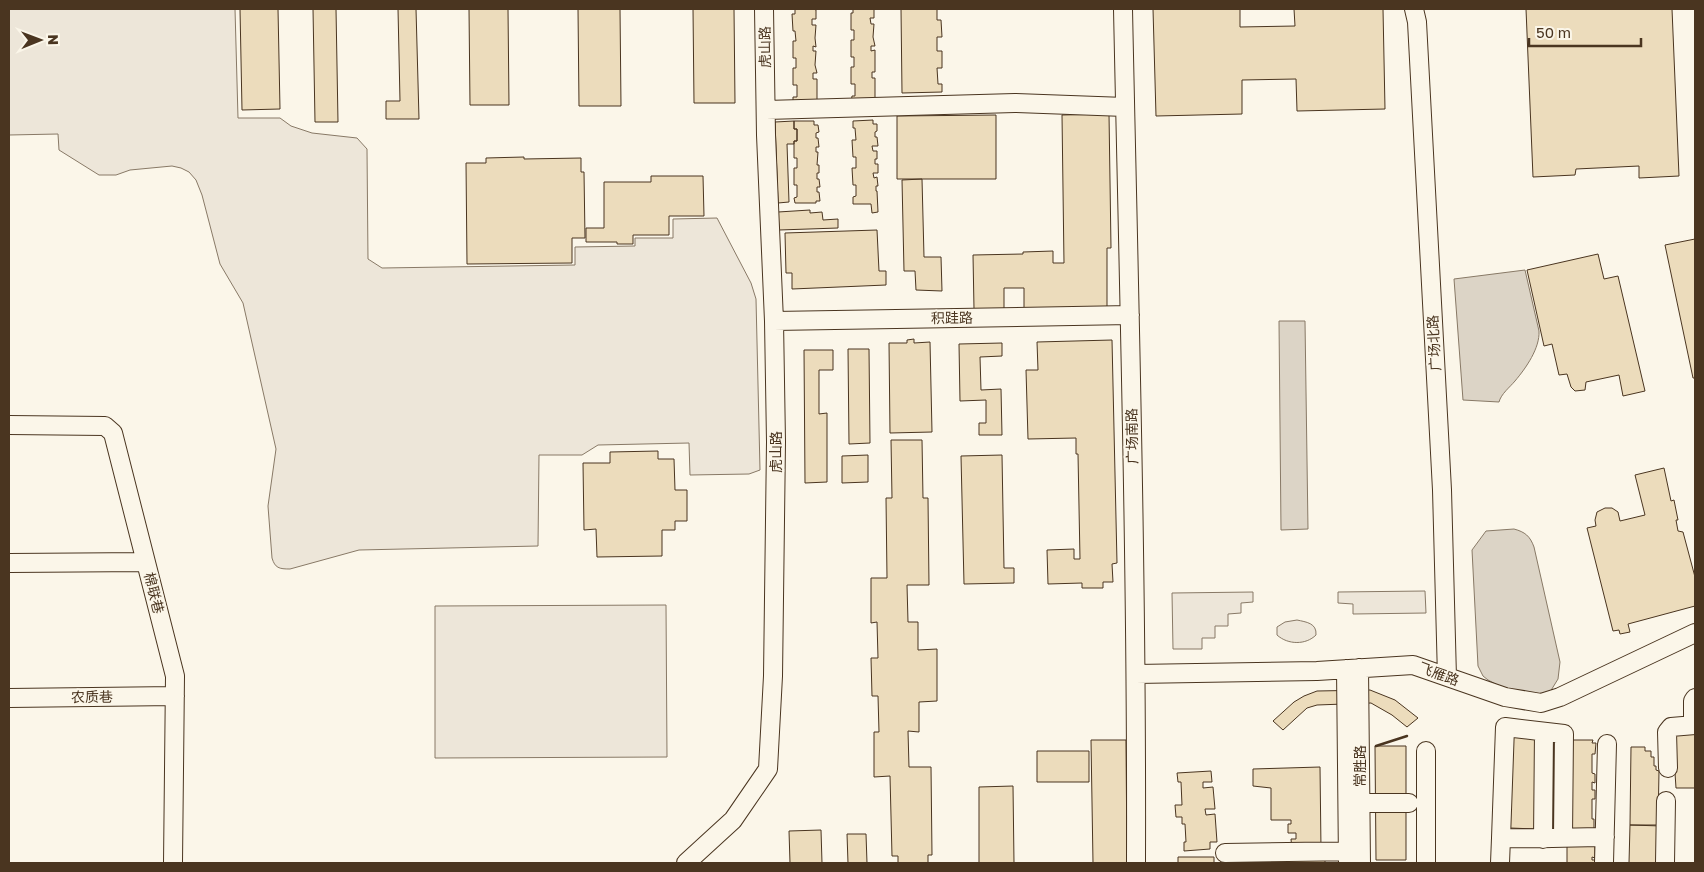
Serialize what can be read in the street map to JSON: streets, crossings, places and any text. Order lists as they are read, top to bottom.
{
  "streets": {
    "street": [
      "虎山路",
      "积跬路",
      "广场北路",
      "广场南路",
      "棉联巷",
      "飞雁路",
      "农质巷",
      "常胜路"
    ]
  },
  "crossings": [
    ["虎山路", "积跬路"],
    ["积跬路", "广场南路"],
    ["广场北路", "飞雁路"],
    ["广场南路", "飞雁路"],
    ["棉联巷", "农质巷"],
    ["飞雁路", "常胜路"]
  ],
  "scale_bar": "50 m",
  "north": "right"
}
